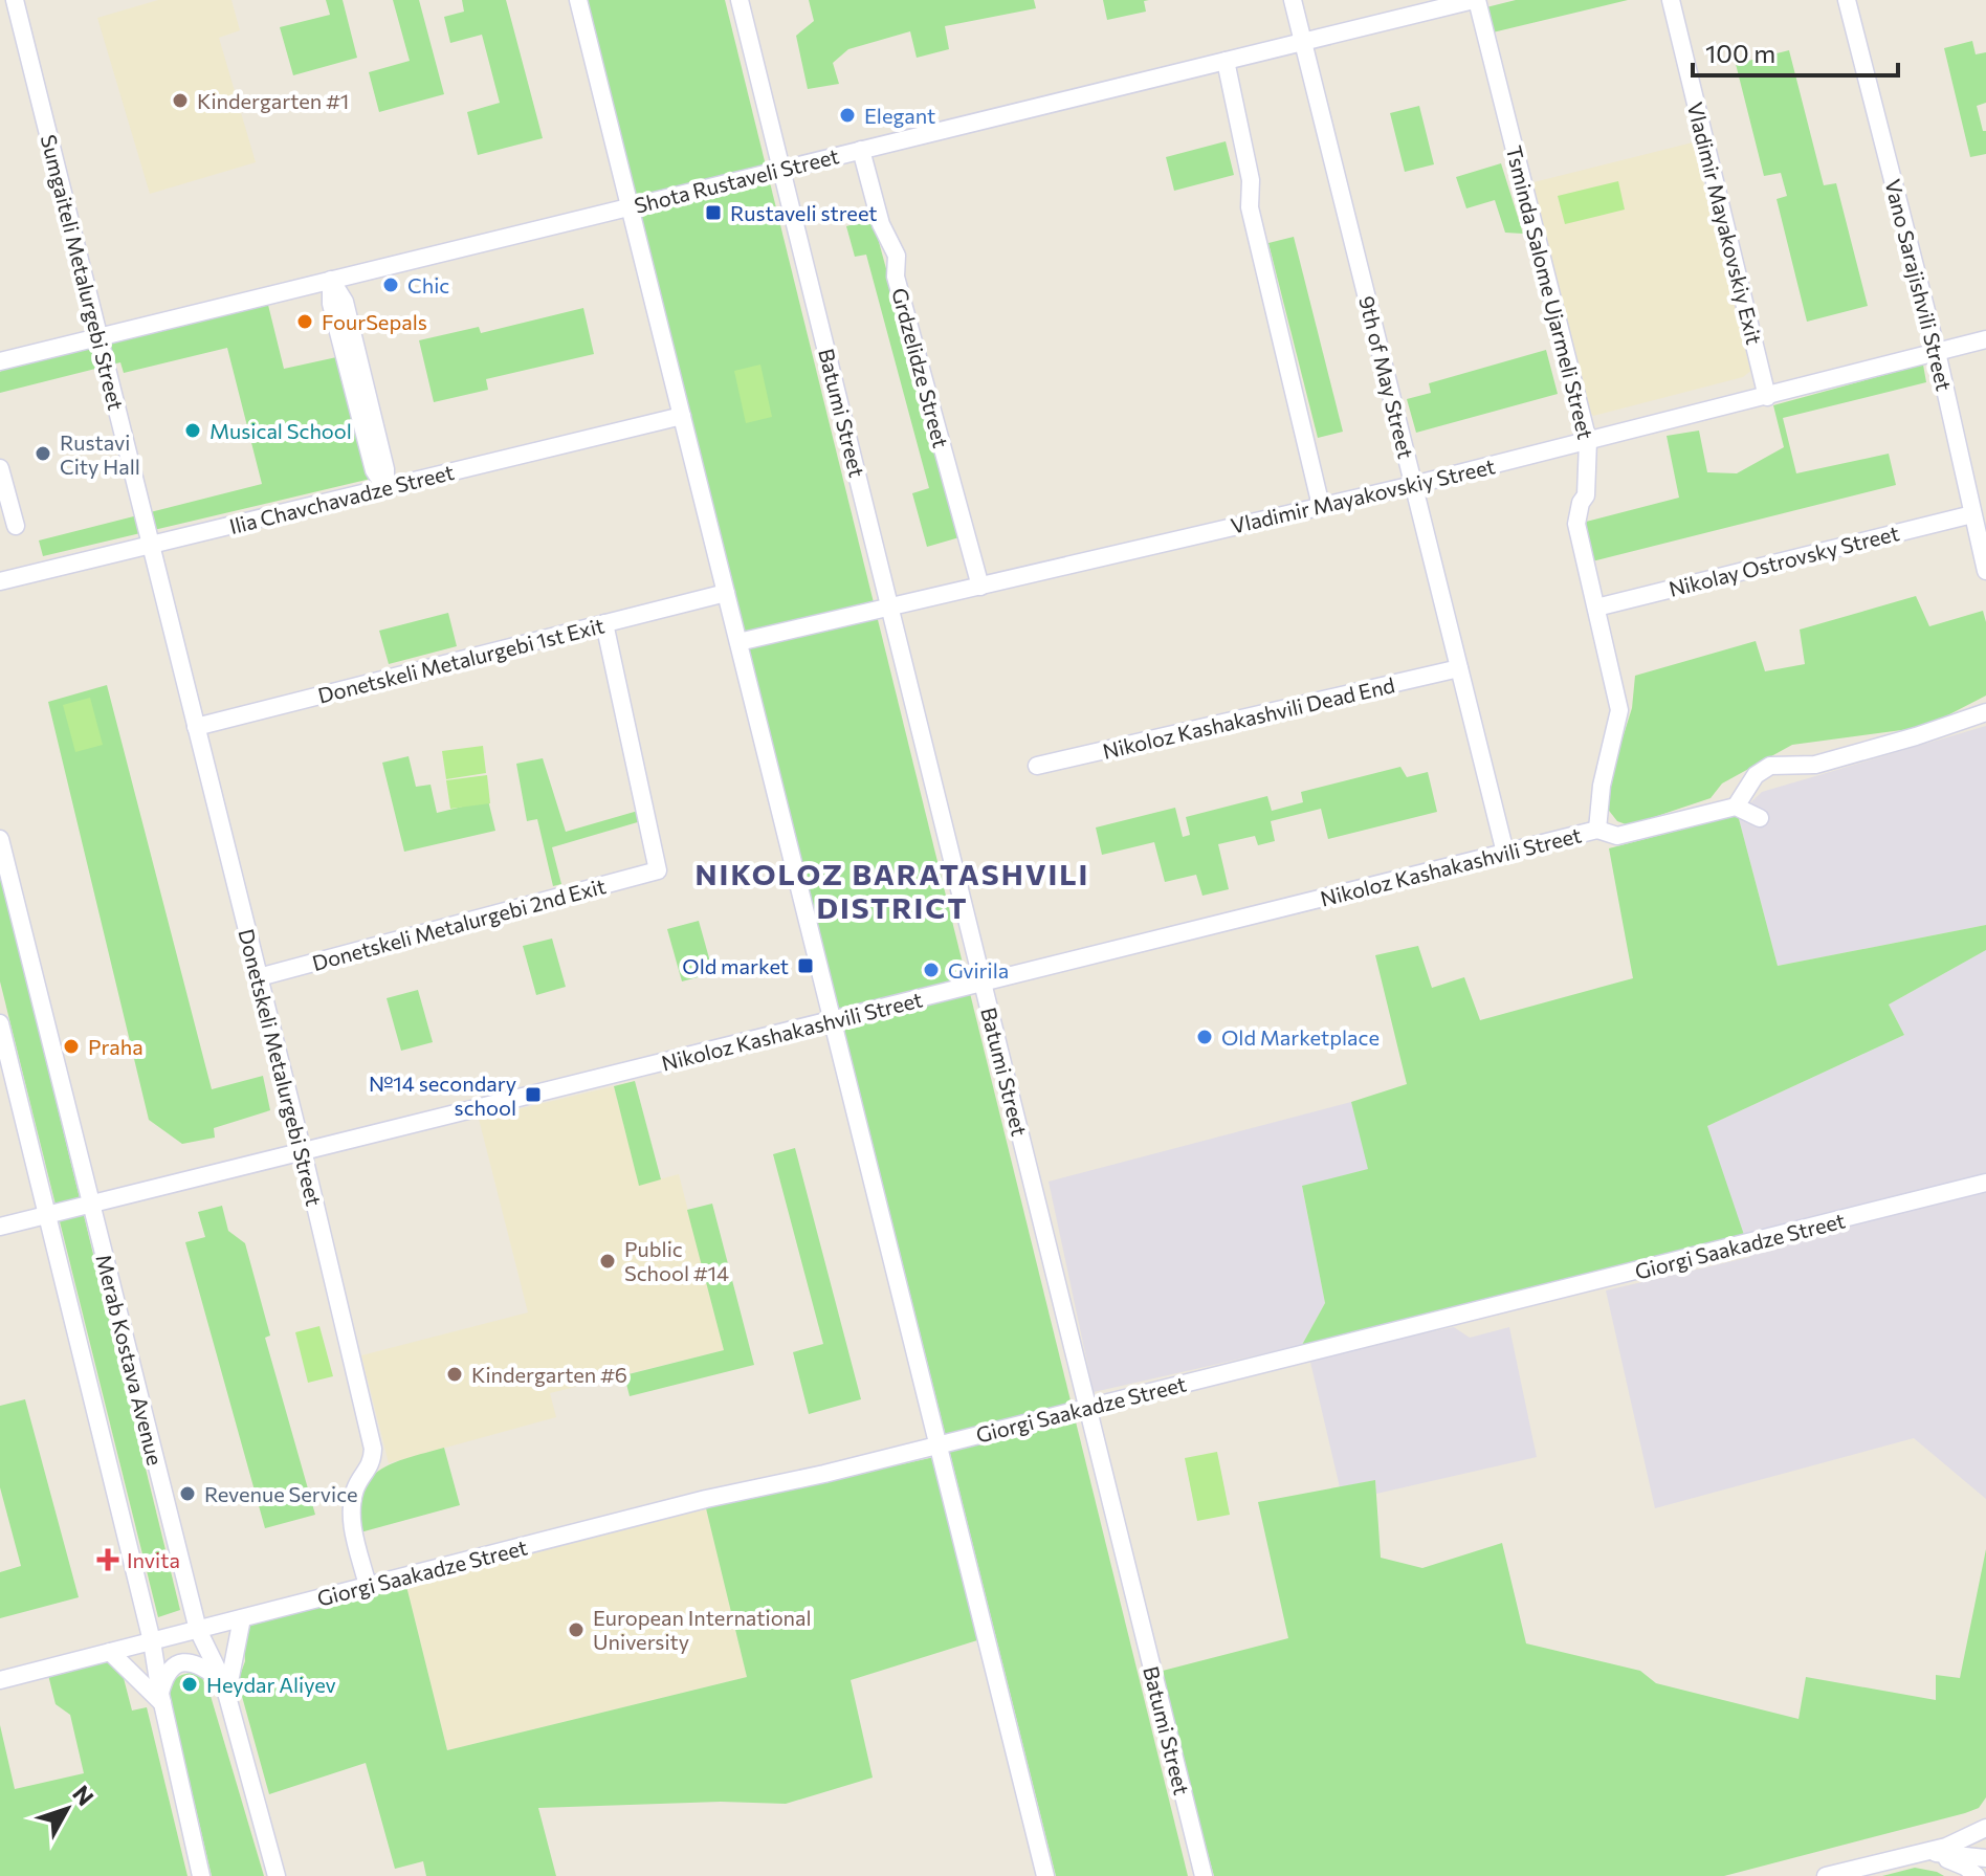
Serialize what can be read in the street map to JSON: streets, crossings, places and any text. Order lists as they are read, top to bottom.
{
  "streets": {
    "street": [
      "Shota Rustaveli Street",
      "Vladimir Mayakovskiy Exit",
      "Sumgaiteli Metalurgebi Street",
      "Vano Sarajishvili Street",
      "Tsminda Salome Ujarmeli Street",
      "Grdzelidze Street",
      "9th of May Street",
      "Batumi Street",
      "Vladimir Mayakovskiy Street",
      "Ilia Chavchavadze Street",
      "Nikolay Ostrovsky Street",
      "Donetskeli Metalurgebi 1st Exit",
      "Nikoloz Kashakashvili Dead End",
      "Nikoloz Kashakashvili Street",
      "Donetskeli Metalurgebi 2nd Exit",
      "Donetskeli Metalurgebi Street",
      "Giorgi Saakadze Street",
      "Merab Kostava Avenue"
    ]
  },
  "crossings": [
    ["Shota Rustaveli Street", "Sumgaiteli Metalurgebi Street"],
    ["Shota Rustaveli Street", "Tsminda Salome Ujarmeli Street"],
    ["Shota Rustaveli Street", "Grdzelidze Street"],
    ["Shota Rustaveli Street", "9th of May Street"],
    ["Shota Rustaveli Street", "Batumi Street"],
    ["Vladimir Mayakovskiy Exit", "Vladimir Mayakovskiy Street"],
    ["Sumgaiteli Metalurgebi Street", "Ilia Chavchavadze Street"],
    ["Sumgaiteli Metalurgebi Street", "Donetskeli Metalurgebi Street"],
    ["Vano Sarajishvili Street", "Vladimir Mayakovskiy Street"],
    ["Vano Sarajishvili Street", "Nikolay Ostrovsky Street"],
    ["Tsminda Salome Ujarmeli Street", "Vladimir Mayakovskiy Street"],
    ["Tsminda Salome Ujarmeli Street", "Nikolay Ostrovsky Street"],
    ["Tsminda Salome Ujarmeli Street", "Nikoloz Kashakashvili Street"],
    ["Grdzelidze Street", "Vladimir Mayakovskiy Street"],
    ["9th of May Street", "Vladimir Mayakovskiy Street"],
    ["9th of May Street", "Nikoloz Kashakashvili Dead End"],
    ["9th of May Street", "Nikoloz Kashakashvili Street"],
    ["Batumi Street", "Vladimir Mayakovskiy Street"],
    ["Batumi Street", "Nikoloz Kashakashvili Street"],
    ["Batumi Street", "Giorgi Saakadze Street"],
    ["Ilia Chavchavadze Street", "Donetskeli Metalurgebi Street"],
    ["Donetskeli Metalurgebi 1st Exit", "Donetskeli Metalurgebi 2nd Exit"],
    ["Donetskeli Metalurgebi 1st Exit", "Donetskeli Metalurgebi Street"],
    ["Nikoloz Kashakashvili Street", "Donetskeli Metalurgebi Street"],
    ["Nikoloz Kashakashvili Street", "Merab Kostava Avenue"],
    ["Donetskeli Metalurgebi 2nd Exit", "Donetskeli Metalurgebi Street"],
    ["Donetskeli Metalurgebi Street", "Giorgi Saakadze Street"],
    ["Giorgi Saakadze Street", "Merab Kostava Avenue"]
  ],
  "districts": ["NIKOLOZ BARATASHVILI DISTRICT"],
  "places": {
    "other": [
      "Kindergarten #1",
      "Elegant",
      "Chic",
      "FourSepals",
      "Musical School",
      "Rustavi City Hall",
      "Gvirila",
      "Old Marketplace",
      "Praha",
      "Public School #14",
      "Kindergarten #6",
      "Revenue Service",
      "European International University",
      "Heydar Aliyev"
    ],
    "transit": ["Rustaveli street", "Old market", "№14 secondary school"],
    "health": ["Invita"]
  },
  "scale_bar": "100 m",
  "north": "top right"
}
